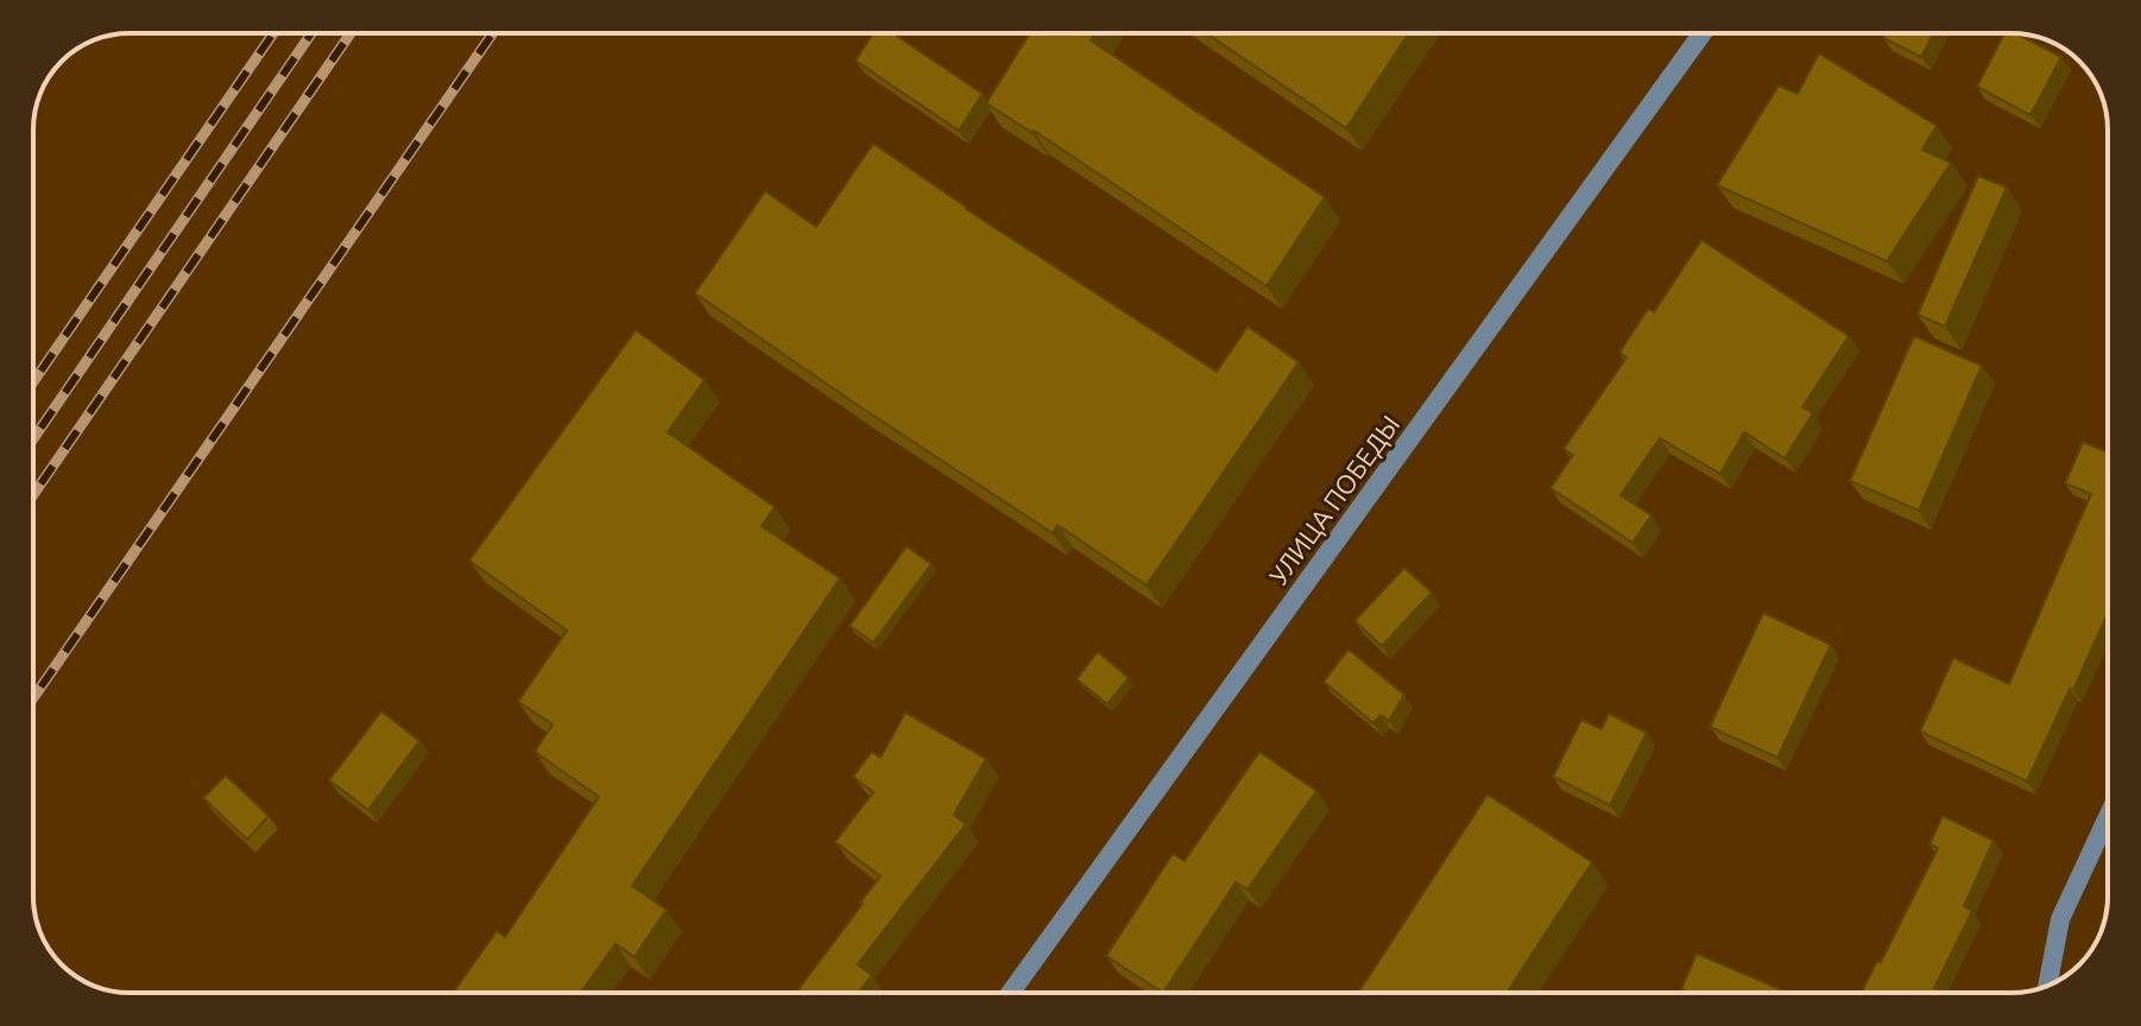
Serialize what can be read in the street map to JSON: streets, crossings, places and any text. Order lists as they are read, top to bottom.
{
  "streets": {
    "street": ["УЛИЦА ПОБЕДЫ"]
  }
}
